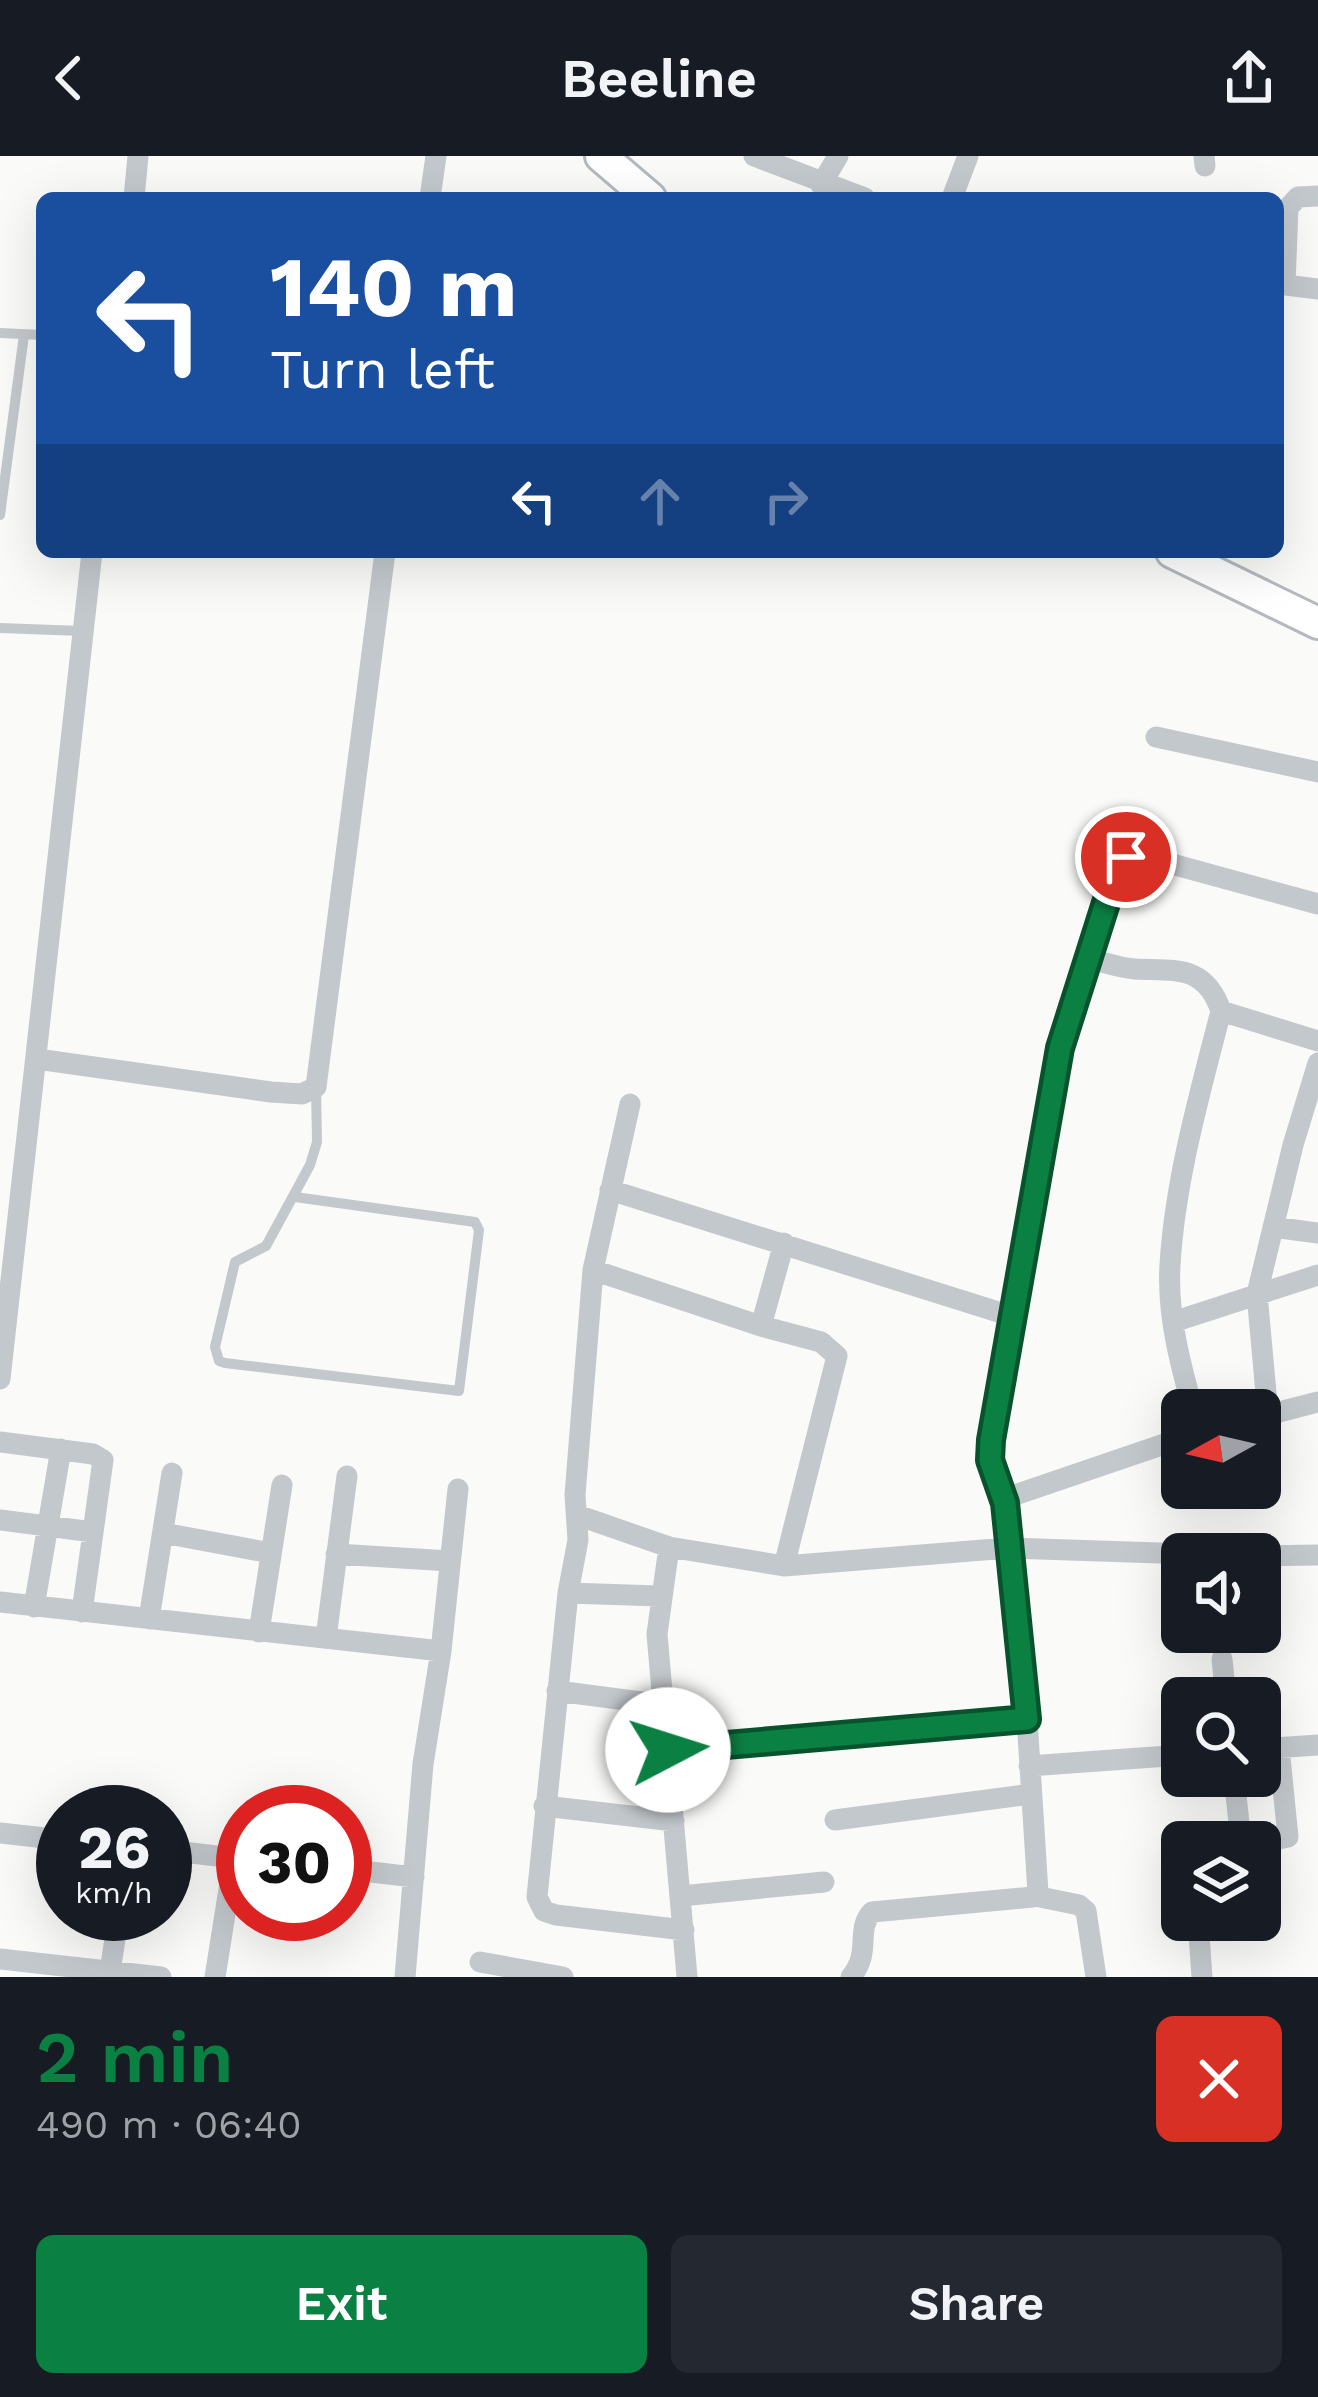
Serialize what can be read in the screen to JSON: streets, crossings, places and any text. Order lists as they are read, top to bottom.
{
  "north": "left",
  "page": {
    "header": "Beeline",
    "turn": ["140 m", "Turn left"],
    "speed": "26 km/h",
    "limit": "30",
    "heading": ["2 min", "490 m · 06:40"],
    "buttons": ["Exit", "Share"]
  }
}
